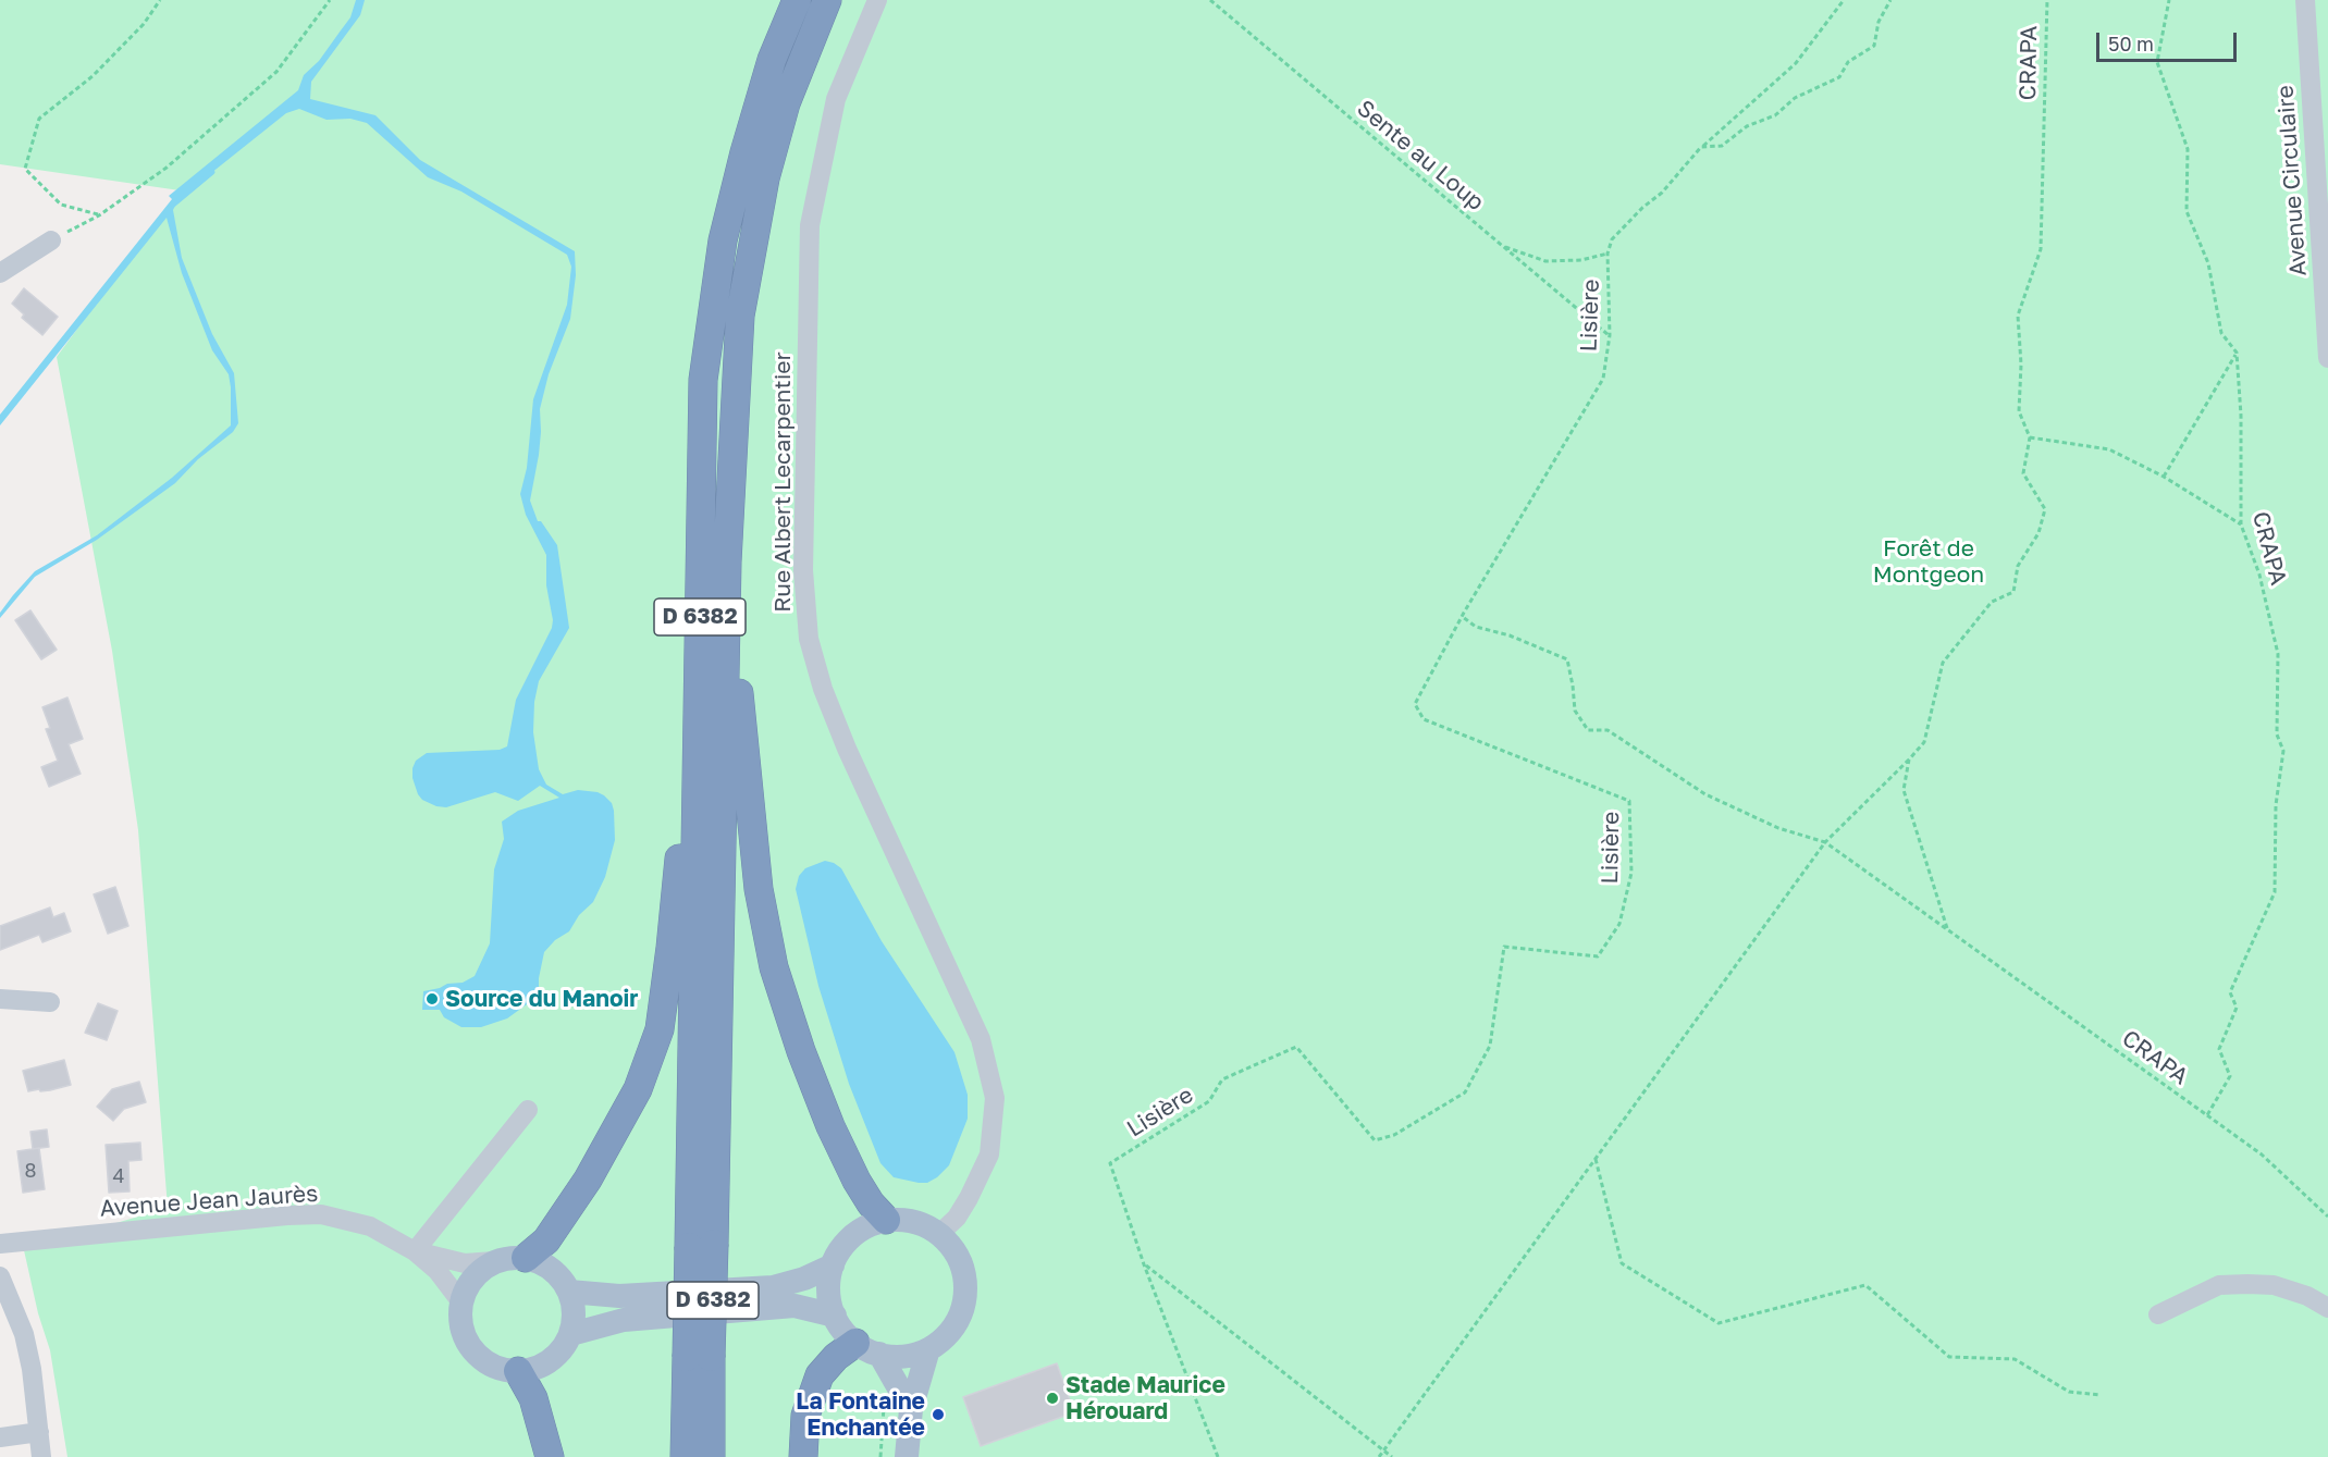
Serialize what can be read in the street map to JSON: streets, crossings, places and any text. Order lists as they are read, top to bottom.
{
  "streets": {
    "highway": ["D 6382"],
    "street": ["Avenue Circulaire", "Rue Albert Lecarpentier", "Avenue Jean Jaurès"],
    "path": ["CRAPA", "Sente au Loup", "Lisière"]
  },
  "crossings": [
    ["Sente au Loup", "Lisière"]
  ],
  "parks": ["Forêt de Montgeon"],
  "places": ["Source du Manoir", "Stade Maurice Hérouard", "La Fontaine Enchantée"],
  "house_numbers": ["8", "4"],
  "scale_bar": "50 m"
}
